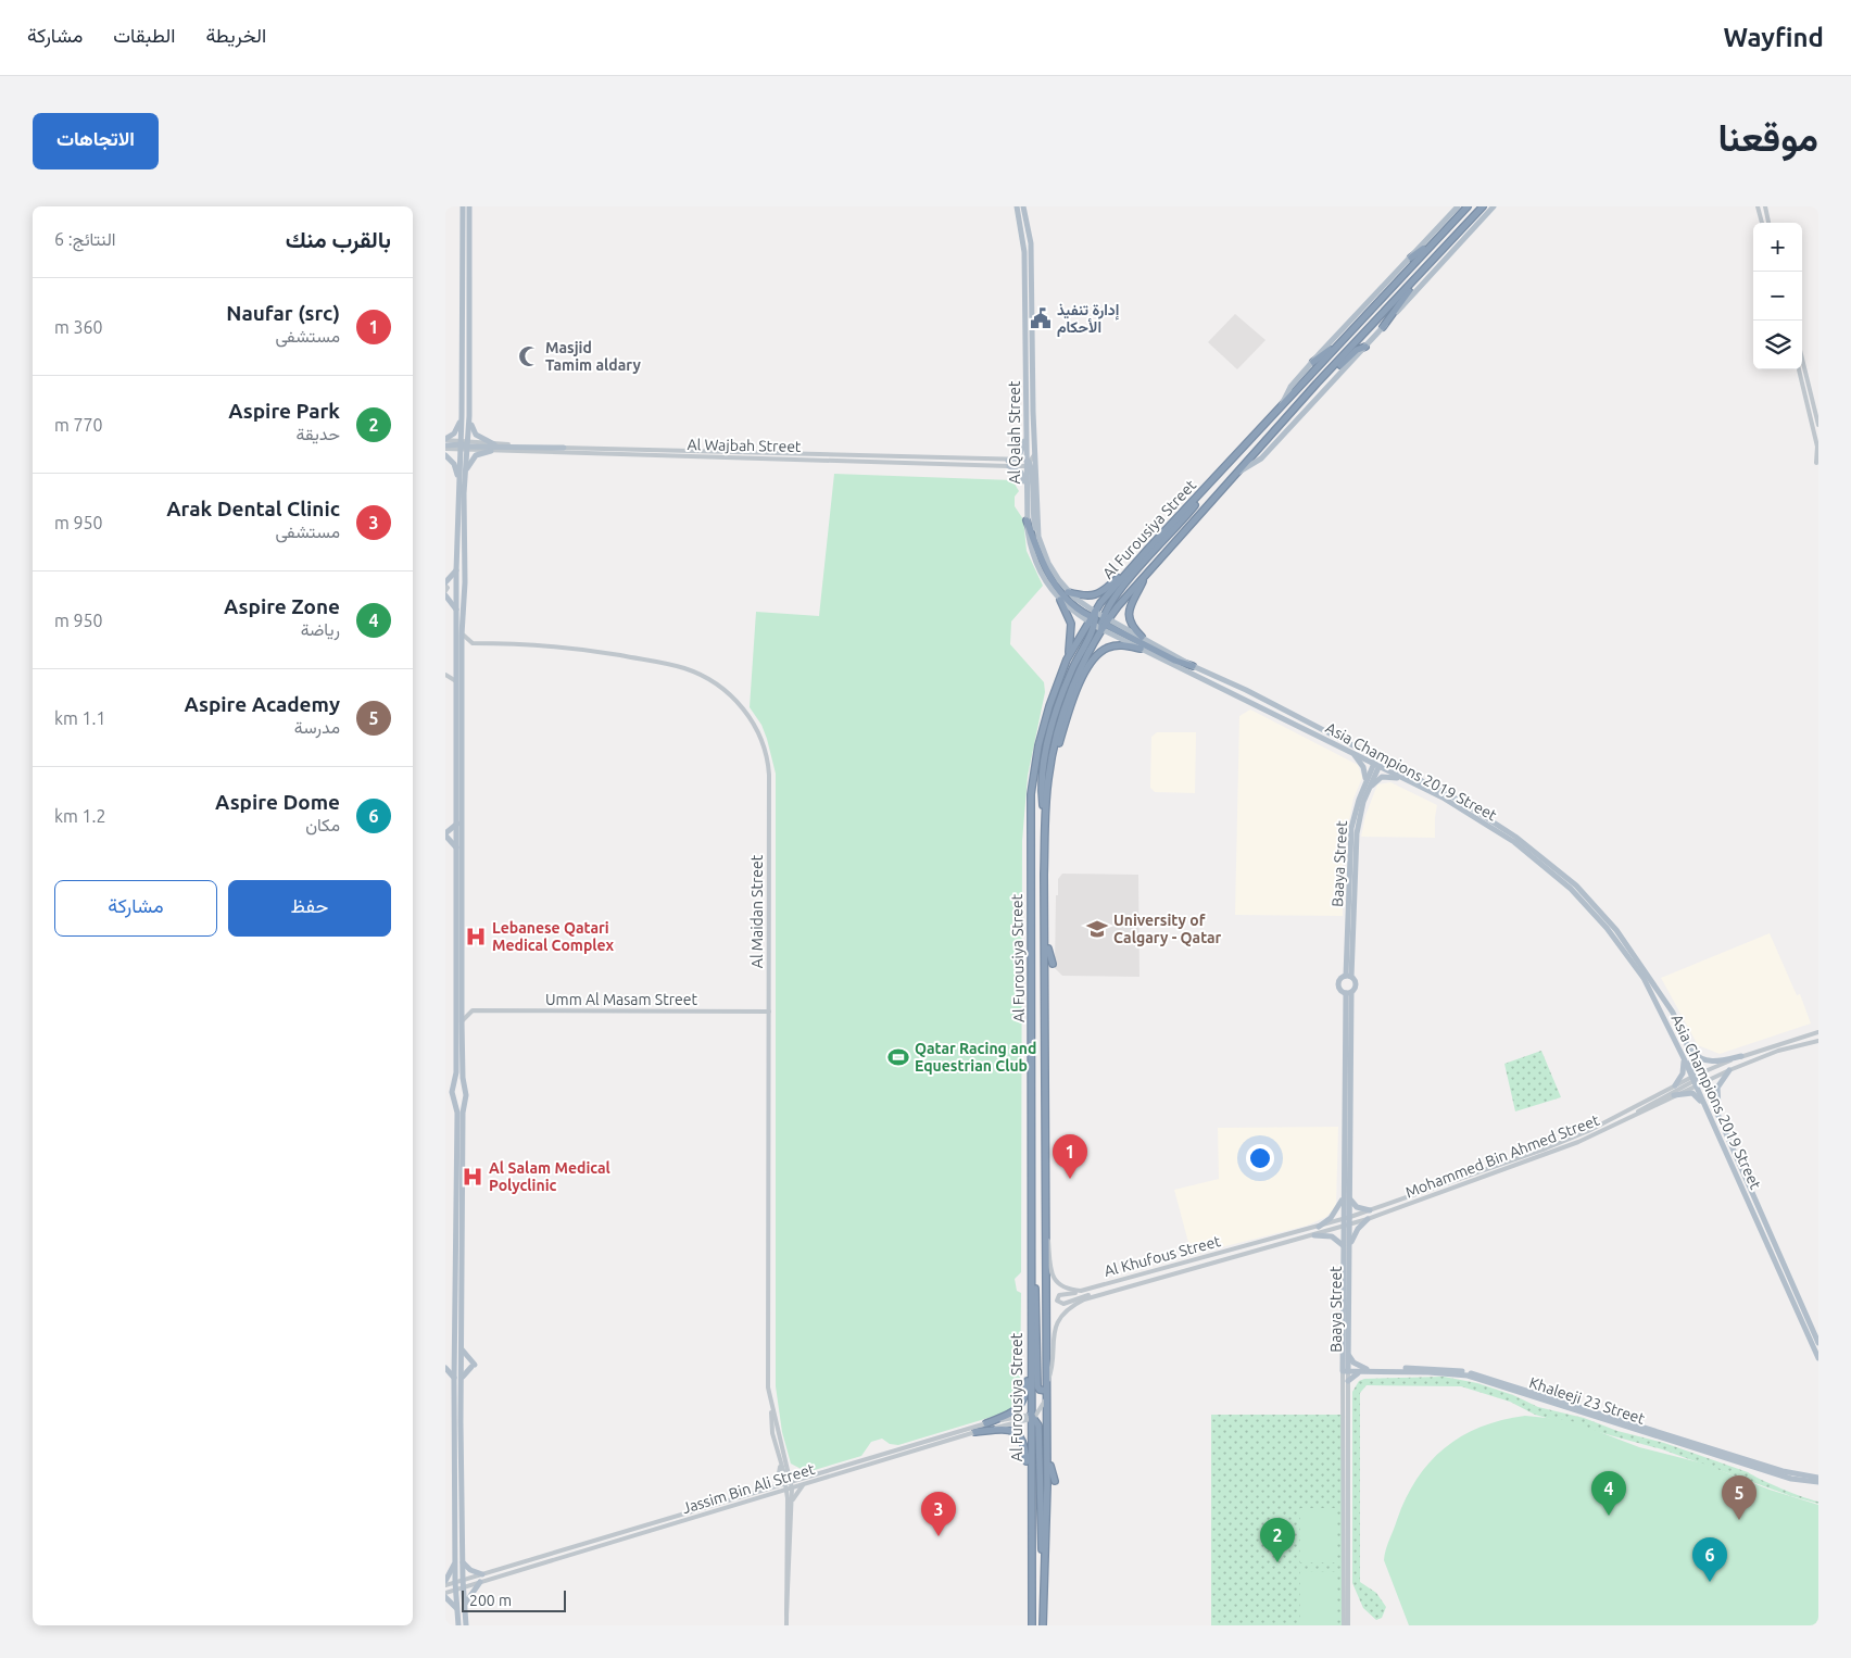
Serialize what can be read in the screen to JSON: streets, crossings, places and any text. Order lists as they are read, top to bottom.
{
  "streets": {
    "highway": ["Al Furousiya Street"],
    "main road": [
      "Al Qalah Street",
      "Asia Champions 2019 Street",
      "Baaya Street",
      "Khaleeji 23 Street"
    ],
    "street": [
      "Al Wajbah Street",
      "Al Maidan Street",
      "Umm Al Masam Street",
      "Mohammed Bin Ahmed Street",
      "Al Khufous Street",
      "Jassim Bin Ali Street"
    ]
  },
  "crossings": [
    ["Al Qalah Street", "Al Wajbah Street"],
    ["Al Qalah Street", "Al Furousiya Street"],
    ["Al Qalah Street", "Asia Champions 2019 Street"],
    ["Al Furousiya Street", "Asia Champions 2019 Street"],
    ["Al Furousiya Street", "Al Khufous Street"],
    ["Al Furousiya Street", "Jassim Bin Ali Street"],
    ["Asia Champions 2019 Street", "Baaya Street"],
    ["Asia Champions 2019 Street", "Mohammed Bin Ahmed Street"],
    ["Baaya Street", "Mohammed Bin Ahmed Street"],
    ["Baaya Street", "Al Khufous Street"],
    ["Baaya Street", "Khaleeji 23 Street"],
    ["Al Maidan Street", "Umm Al Masam Street"],
    ["Al Maidan Street", "Jassim Bin Ali Street"],
    ["Mohammed Bin Ahmed Street", "Al Khufous Street"]
  ],
  "places": {
    "public building": ["إدارة تنفيذ الأحكام"],
    "mosque": ["Masjid Tamim aldary"],
    "school or university": ["University of Calgary - Qatar"],
    "hospital": ["Lebanese Qatari Medical Complex", "Al Salam Medical Polyclinic"],
    "sports": ["Qatar Racing and Equestrian Club"]
  },
  "scale_bar": "200 m",
  "page": {
    "header": "Wayfind",
    "nav": ["الخريطة", "الطبقات", "مشاركة"],
    "title": "موقعنا",
    "buttons": [
      "الاتجاهات",
      ["حفظ", "مشاركة"]
    ],
    "heading": ["بالقرب منك", "النتائج: 6"],
    "map_buttons": ["+", "−"],
    "list": [
      {
        "mark": "1",
        "name": "Naufar (src)",
        "note": "مستشفى",
        "value": "360 m"
      },
      {
        "mark": "2",
        "name": "Aspire Park",
        "note": "حديقة",
        "value": "770 m"
      },
      {
        "mark": "3",
        "name": "Arak Dental Clinic",
        "note": "مستشفى",
        "value": "950 m"
      },
      {
        "mark": "4",
        "name": "Aspire Zone",
        "note": "رياضة",
        "value": "950 m"
      },
      {
        "mark": "5",
        "name": "Aspire Academy",
        "note": "مدرسة",
        "value": "1.1 km"
      },
      {
        "mark": "6",
        "name": "Aspire Dome",
        "note": "مكان",
        "value": "1.2 km"
      }
    ],
    "pins": [
      "1",
      "4",
      "5",
      "3",
      "2",
      "6"
    ],
    "scale": "200 m"
  }
}
